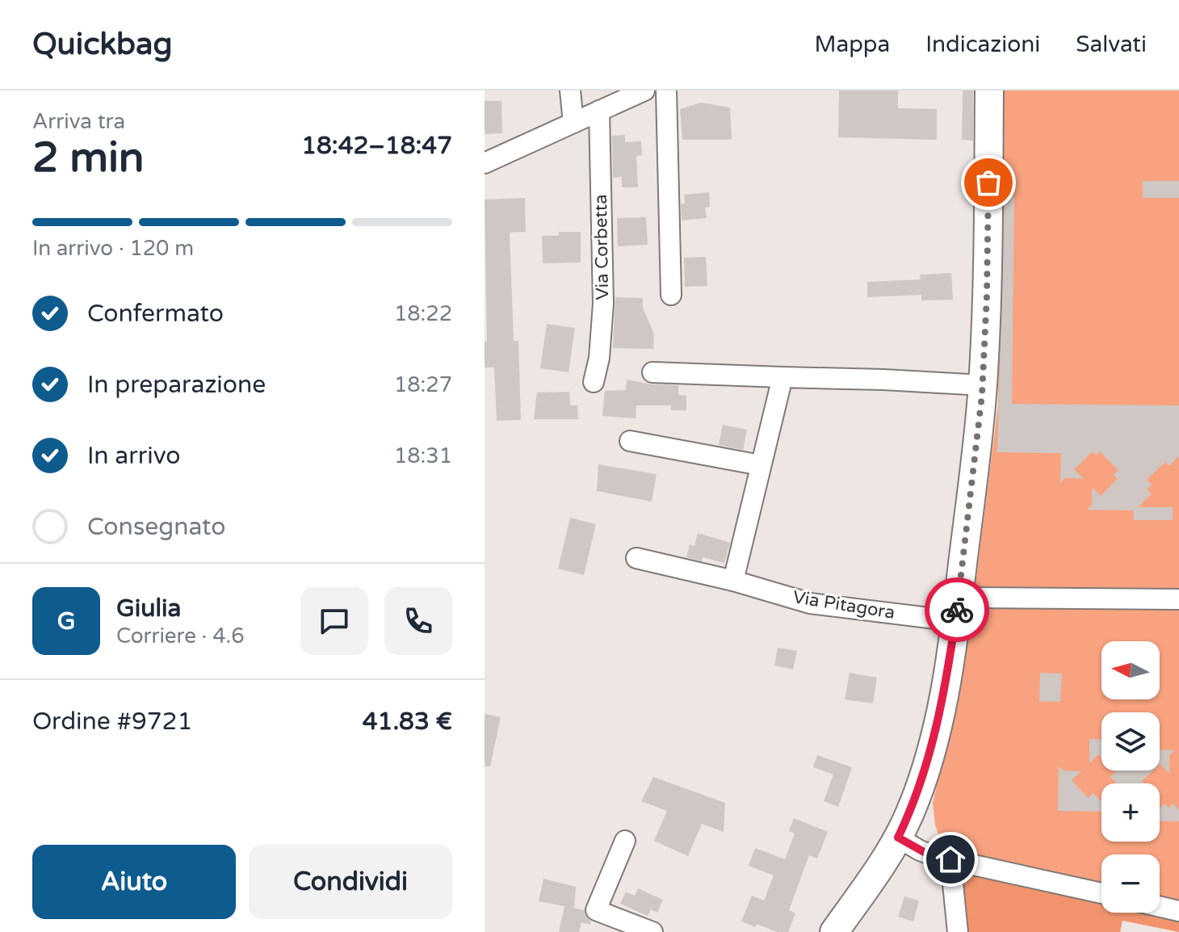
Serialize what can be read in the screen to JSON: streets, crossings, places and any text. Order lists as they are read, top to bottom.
{
  "streets": {
    "street": ["Via Corbetta", "Via Pitagora"]
  },
  "north": "left",
  "page": {
    "header": "Quickbag",
    "nav": ["Mappa", "Indicazioni", "Salvati"],
    "heading": ["2 min", "Arriva tra", "18:42–18:47"],
    "panel": [
      "Giulia",
      "Corriere · 4.6",
      "Ordine #9721",
      "41.83 €"
    ],
    "bar": "In arrivo · 120 m",
    "list": [
      ["Confermato", "18:22"],
      ["In preparazione", "18:27"],
      ["In arrivo", "18:31"],
      "Consegnato"
    ],
    "round": "G",
    "map_buttons": ["+", "−"],
    "buttons": ["Aiuto", "Condividi"]
  }
}
